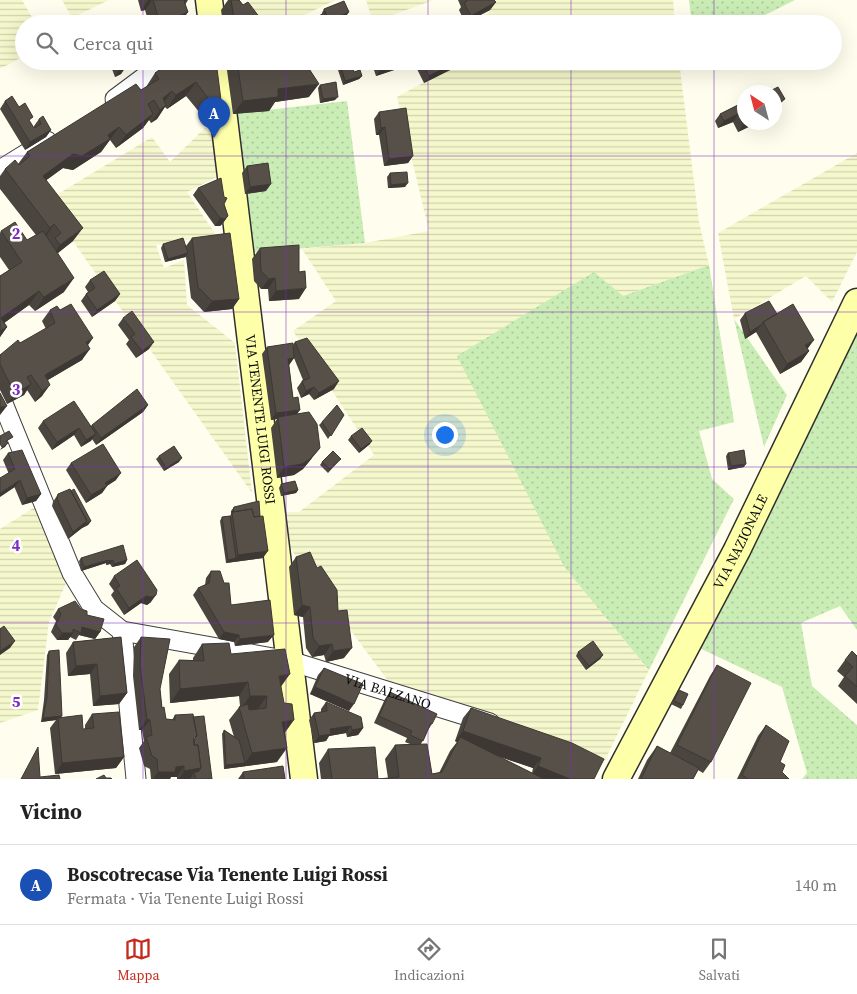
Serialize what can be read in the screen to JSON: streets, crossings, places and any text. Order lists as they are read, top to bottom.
{
  "streets": {
    "street": ["VIA TENENTE LUIGI ROSSI", "VIA NAZIONALE", "VIA BALZANO"]
  },
  "crossings": [
    ["VIA TENENTE LUIGI ROSSI", "VIA BALZANO"]
  ],
  "north": "top left",
  "page": {
    "search": "Cerca qui",
    "pins": "A",
    "heading": "Vicino",
    "list": [
      {
        "mark": "A",
        "name": "Boscotrecase Via Tenente Luigi Rossi",
        "note": "Fermata · Via Tenente Luigi Rossi",
        "value": "140 m"
      }
    ],
    "nav": ["Mappa", "Indicazioni", "Salvati"]
  },
  "grid": {
    "rows": [
      "2",
      "3",
      "4",
      "5"
    ]
  }
}
